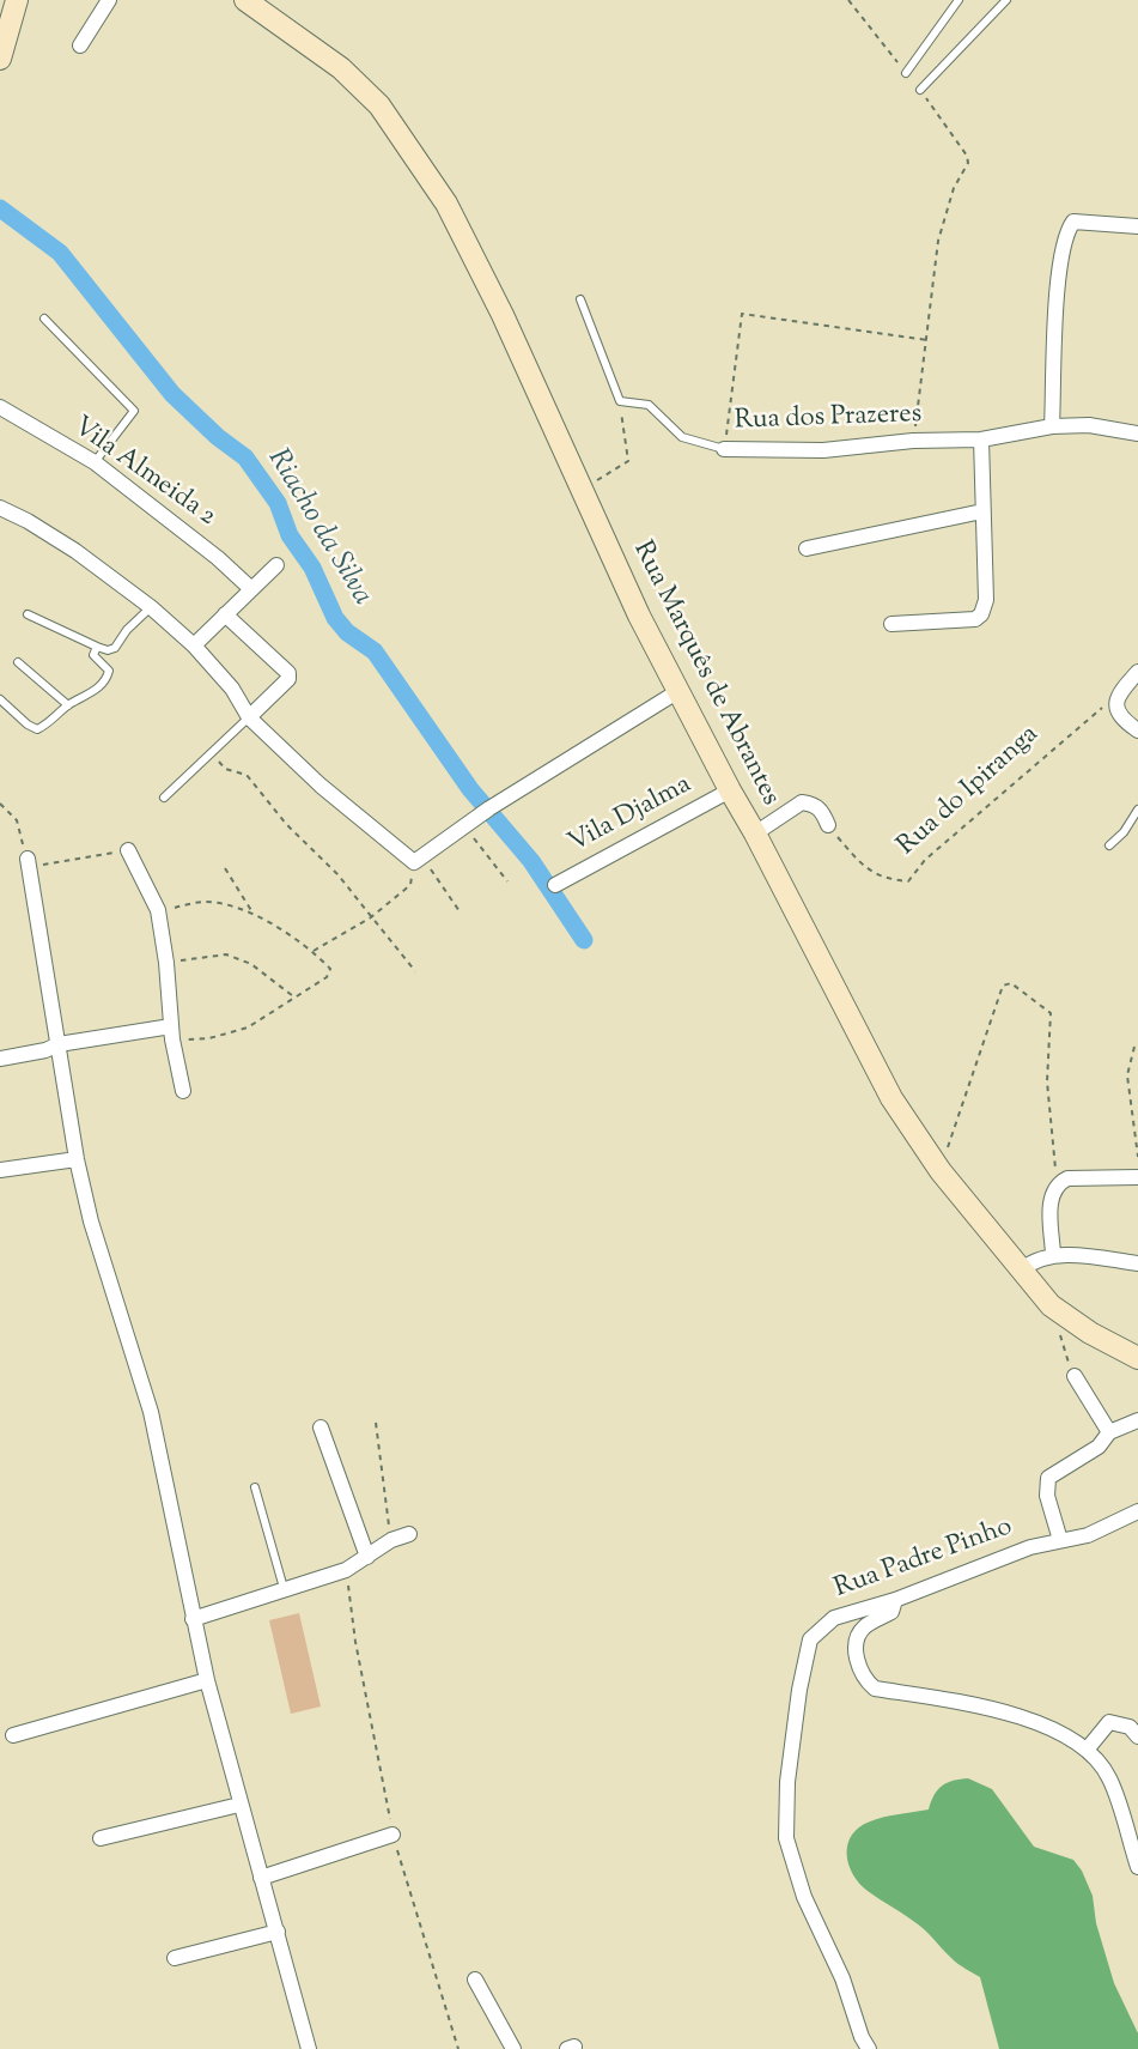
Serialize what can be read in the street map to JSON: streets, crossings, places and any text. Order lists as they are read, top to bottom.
{
  "streets": {
    "street": [
      "Rua dos Prazeres",
      "Vila Almeida 2",
      "Rua Marquês de Abrantes",
      "Vila Djalma",
      "Rua Padre Pinho"
    ],
    "path": ["Rua do Ipiranga"]
  },
  "crossings": [
    ["Rua Marquês de Abrantes", "Vila Djalma"]
  ],
  "water": ["Riacho da Silva"]
}
